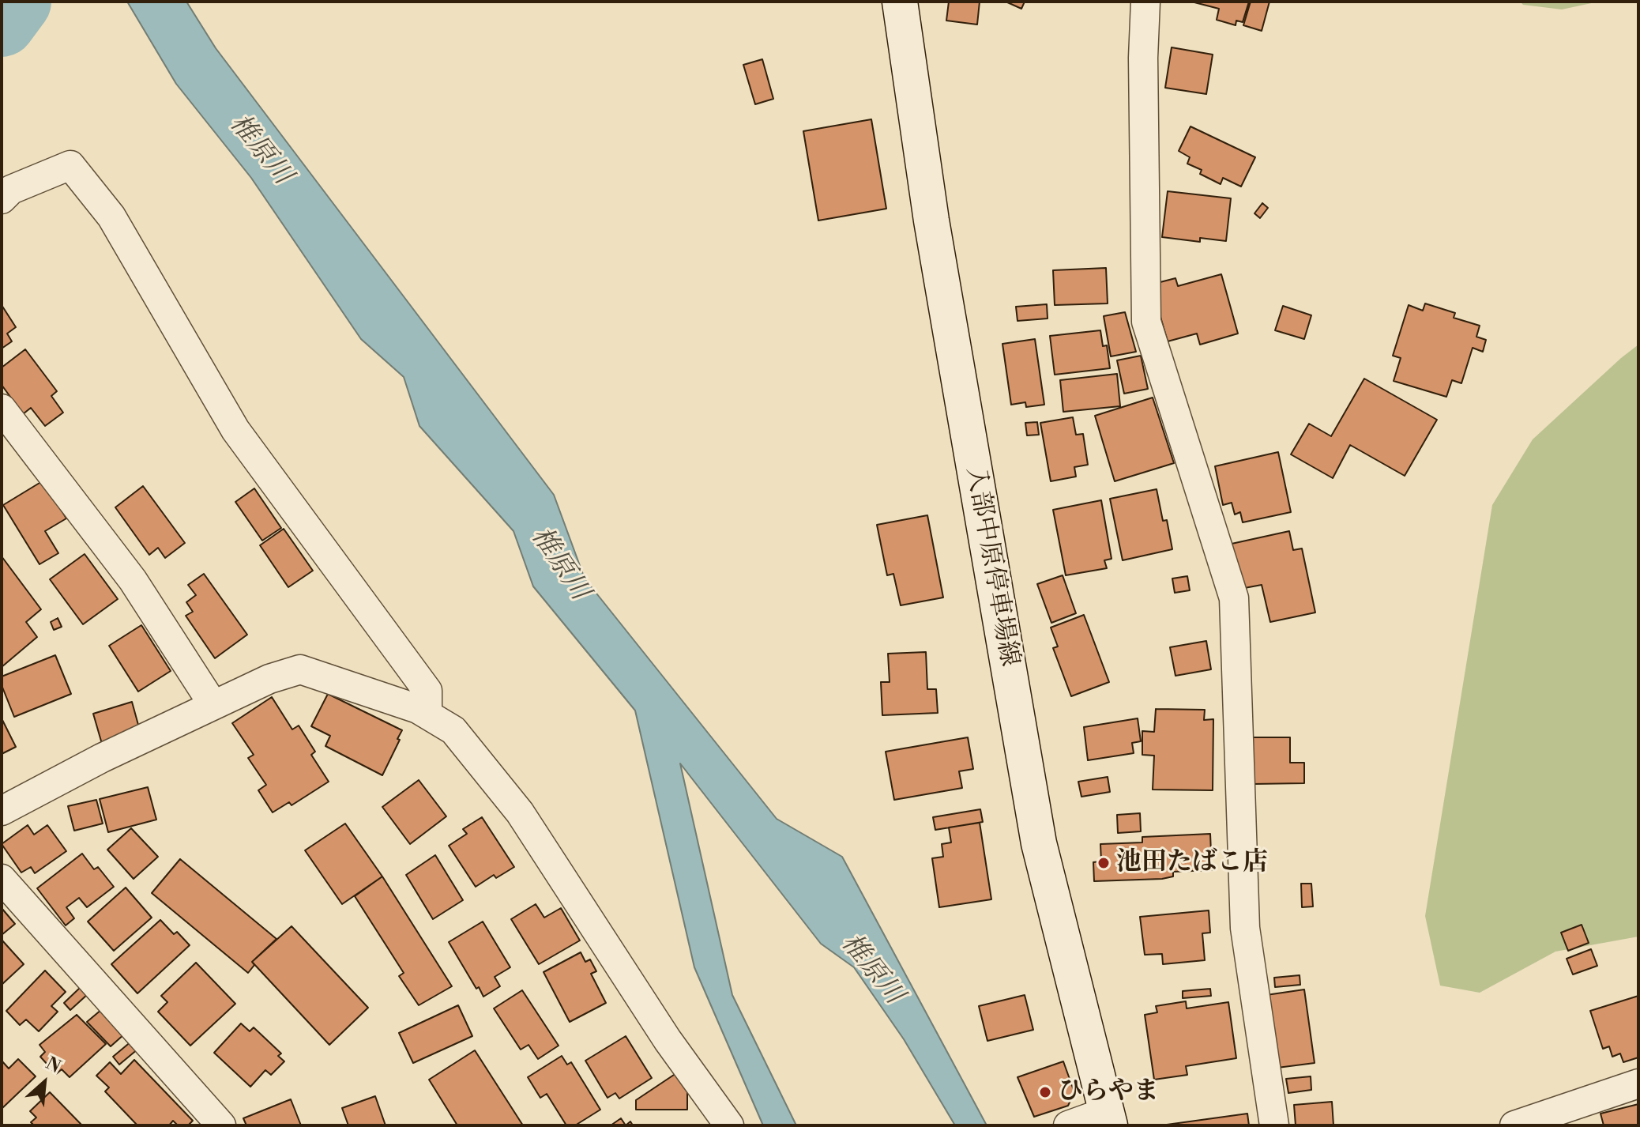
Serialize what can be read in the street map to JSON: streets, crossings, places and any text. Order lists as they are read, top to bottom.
{
  "streets": {
    "main road": ["入部中原停車場線"]
  },
  "water": ["椎原川"],
  "places": ["池田たばこ店", "ひらやま"],
  "north": "top right"
}
